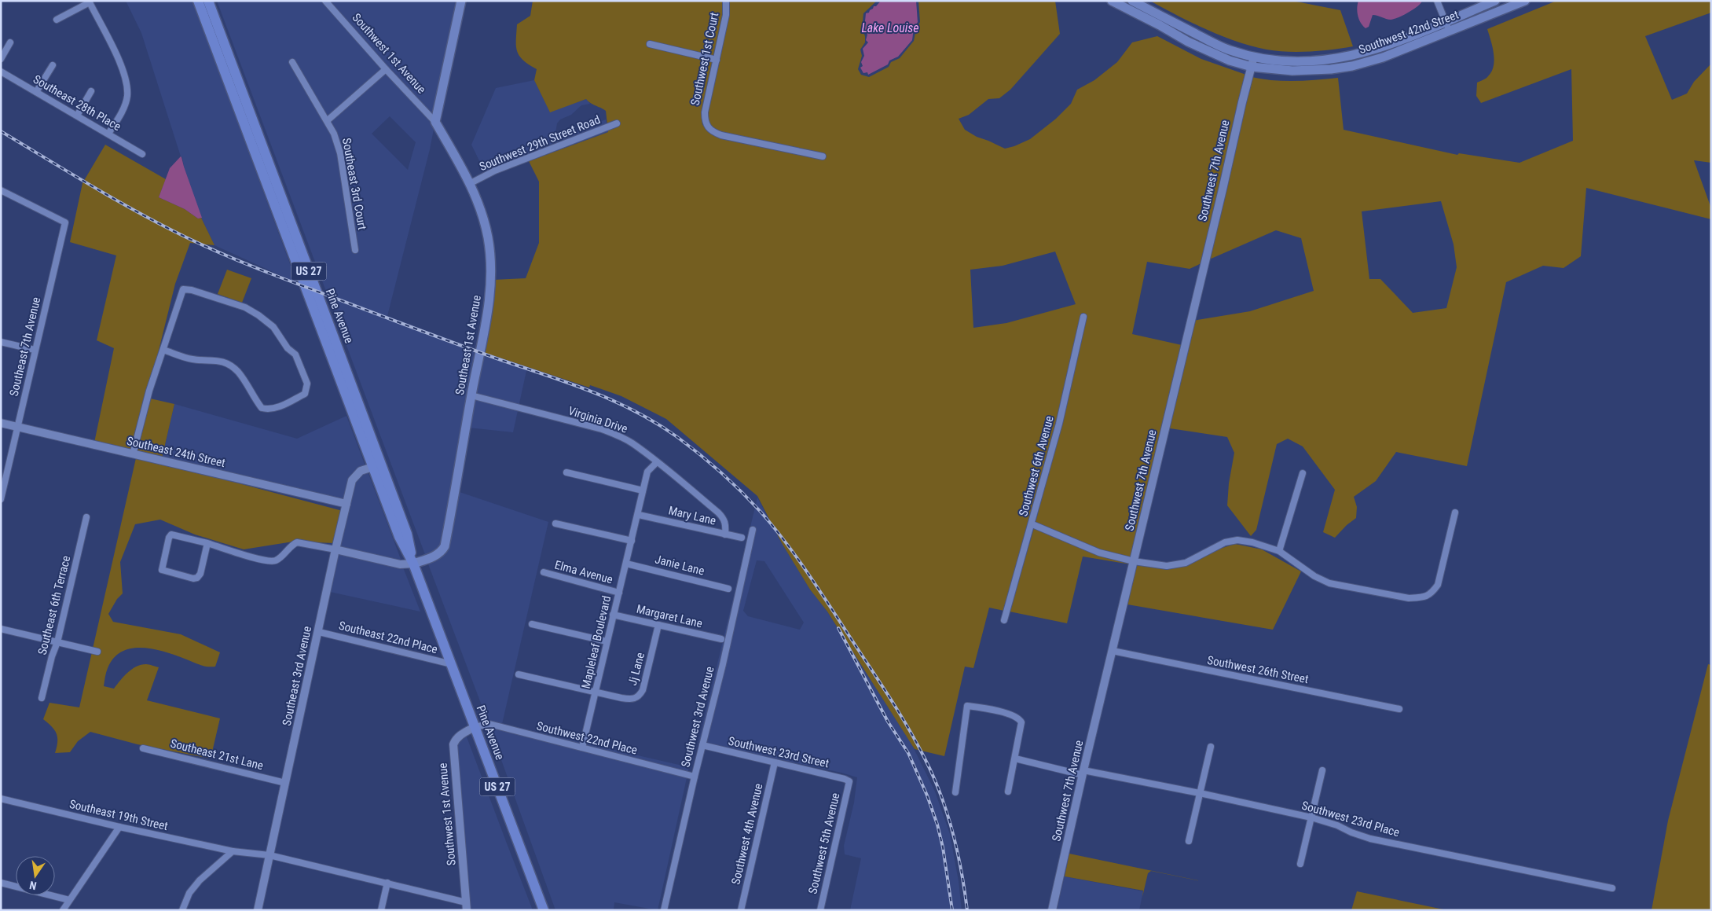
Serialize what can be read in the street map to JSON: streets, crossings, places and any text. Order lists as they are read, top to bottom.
{
  "streets": {
    "highway": ["US 27", "Pine Avenue"],
    "main road": ["Southwest 42nd Street", "Southeast 1st Avenue"],
    "street": [
      "Southwest 1st Avenue",
      "Southwest 1st Court",
      "Southeast 28th Place",
      "Southwest 29th Street Road",
      "Southwest 7th Avenue",
      "Southeast 3rd Court",
      "Southeast 7th Avenue",
      "Virginia Drive",
      "Southeast 24th Street",
      "Southwest 6th Avenue",
      "Mary Lane",
      "Janie Lane",
      "Elma Avenue",
      "Southeast 6th Terrace",
      "Margaret Lane",
      "Southeast 22nd Place",
      "Mapleleaf Boulevard",
      "Jj Lane",
      "Southwest 26th Street",
      "Southeast 3rd Avenue",
      "Southwest 3rd Avenue",
      "Southwest 22nd Place",
      "Southwest 23rd Street",
      "Southeast 21st Lane",
      "Southeast 19th Street",
      "Southwest 23rd Place",
      "Southwest 4th Avenue",
      "Southwest 5th Avenue"
    ]
  },
  "crossings": [
    ["Southwest 42nd Street", "Southwest 7th Avenue"],
    ["Southwest 1st Avenue", "Pine Avenue"],
    ["Southwest 1st Avenue", "Southeast 1st Avenue"],
    ["Southwest 1st Avenue", "Southwest 22nd Place"],
    ["Southwest 29th Street Road", "Southeast 1st Avenue"],
    ["Southwest 7th Avenue", "Southwest 26th Street"],
    ["Southwest 7th Avenue", "Southwest 23rd Place"],
    ["US 27", "Pine Avenue"],
    ["Pine Avenue", "Southeast 1st Avenue"],
    ["Pine Avenue", "Southeast 22nd Place"],
    ["Pine Avenue", "Southeast 3rd Avenue"],
    ["Pine Avenue", "Southwest 22nd Place"],
    ["Southeast 1st Avenue", "Virginia Drive"],
    ["Southeast 7th Avenue", "Southeast 24th Street"],
    ["Virginia Drive", "Mary Lane"],
    ["Virginia Drive", "Mapleleaf Boulevard"],
    ["Southeast 24th Street", "Southeast 3rd Avenue"],
    ["Mary Lane", "Mapleleaf Boulevard"],
    ["Janie Lane", "Mapleleaf Boulevard"],
    ["Elma Avenue", "Mapleleaf Boulevard"],
    ["Margaret Lane", "Mapleleaf Boulevard"],
    ["Margaret Lane", "Jj Lane"],
    ["Southeast 22nd Place", "Southeast 3rd Avenue"],
    ["Mapleleaf Boulevard", "Jj Lane"],
    ["Mapleleaf Boulevard", "Southwest 22nd Place"],
    ["Southeast 3rd Avenue", "Southeast 21st Lane"],
    ["Southeast 3rd Avenue", "Southeast 19th Street"],
    ["Southwest 3rd Avenue", "Southwest 22nd Place"],
    ["Southwest 3rd Avenue", "Southwest 23rd Street"],
    ["Southwest 23rd Street", "Southwest 4th Avenue"],
    ["Southwest 23rd Street", "Southwest 5th Avenue"]
  ],
  "water": ["Lake Louise"],
  "north": "bottom"
}
